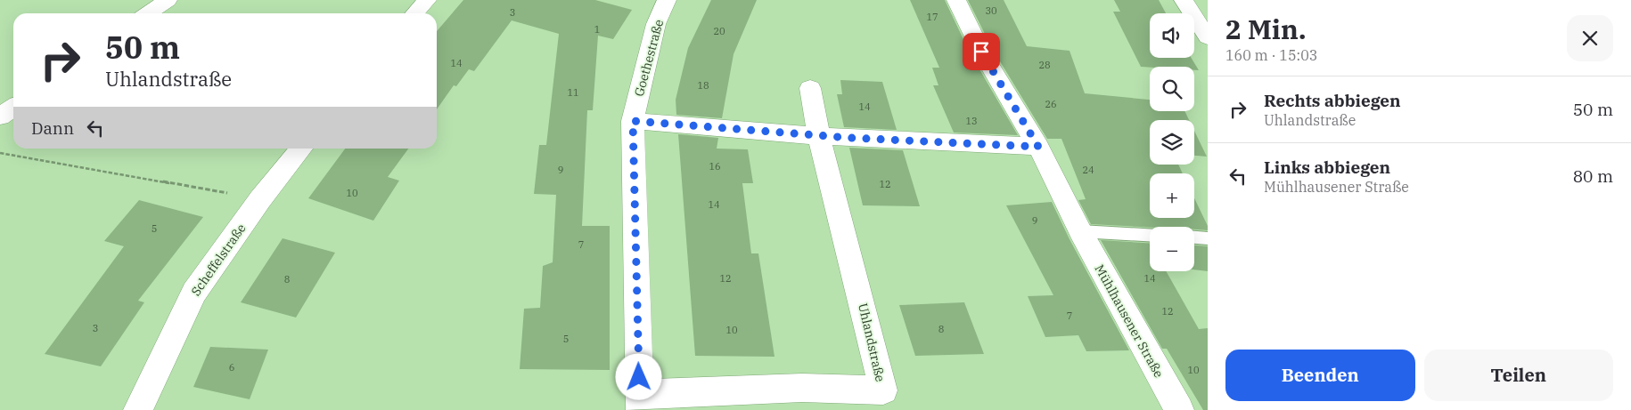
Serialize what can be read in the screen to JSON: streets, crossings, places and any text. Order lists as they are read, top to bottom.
{
  "streets": {
    "street": [
      "Goethestraße",
      "Scheffelstraße",
      "Mühlhausener Straße",
      "Uhlandstraße"
    ]
  },
  "crossings": [
    ["Goethestraße", "Uhlandstraße"]
  ],
  "house_numbers": [
    "30",
    "3",
    "17",
    "1",
    "20",
    "14",
    "28",
    "18",
    "11",
    "26",
    "14",
    "13",
    "16",
    "9",
    "24",
    "12",
    "10",
    "14",
    "9",
    "5",
    "7",
    "12",
    "14",
    "8",
    "12",
    "7",
    "3",
    "8",
    "10",
    "5",
    "6",
    "10"
  ],
  "page": {
    "heading": ["2 Min.", "160 m · 15:03"],
    "map_buttons": ["+", "−"],
    "turn": ["50 m", "Uhlandstraße"],
    "list": [
      {
        "name": "Rechts abbiegen",
        "note": "Uhlandstraße",
        "value": "50 m"
      },
      {
        "name": "Links abbiegen",
        "note": "Mühlhausener Straße",
        "value": "80 m"
      }
    ],
    "then": "Dann",
    "buttons": ["Beenden", "Teilen"]
  }
}
